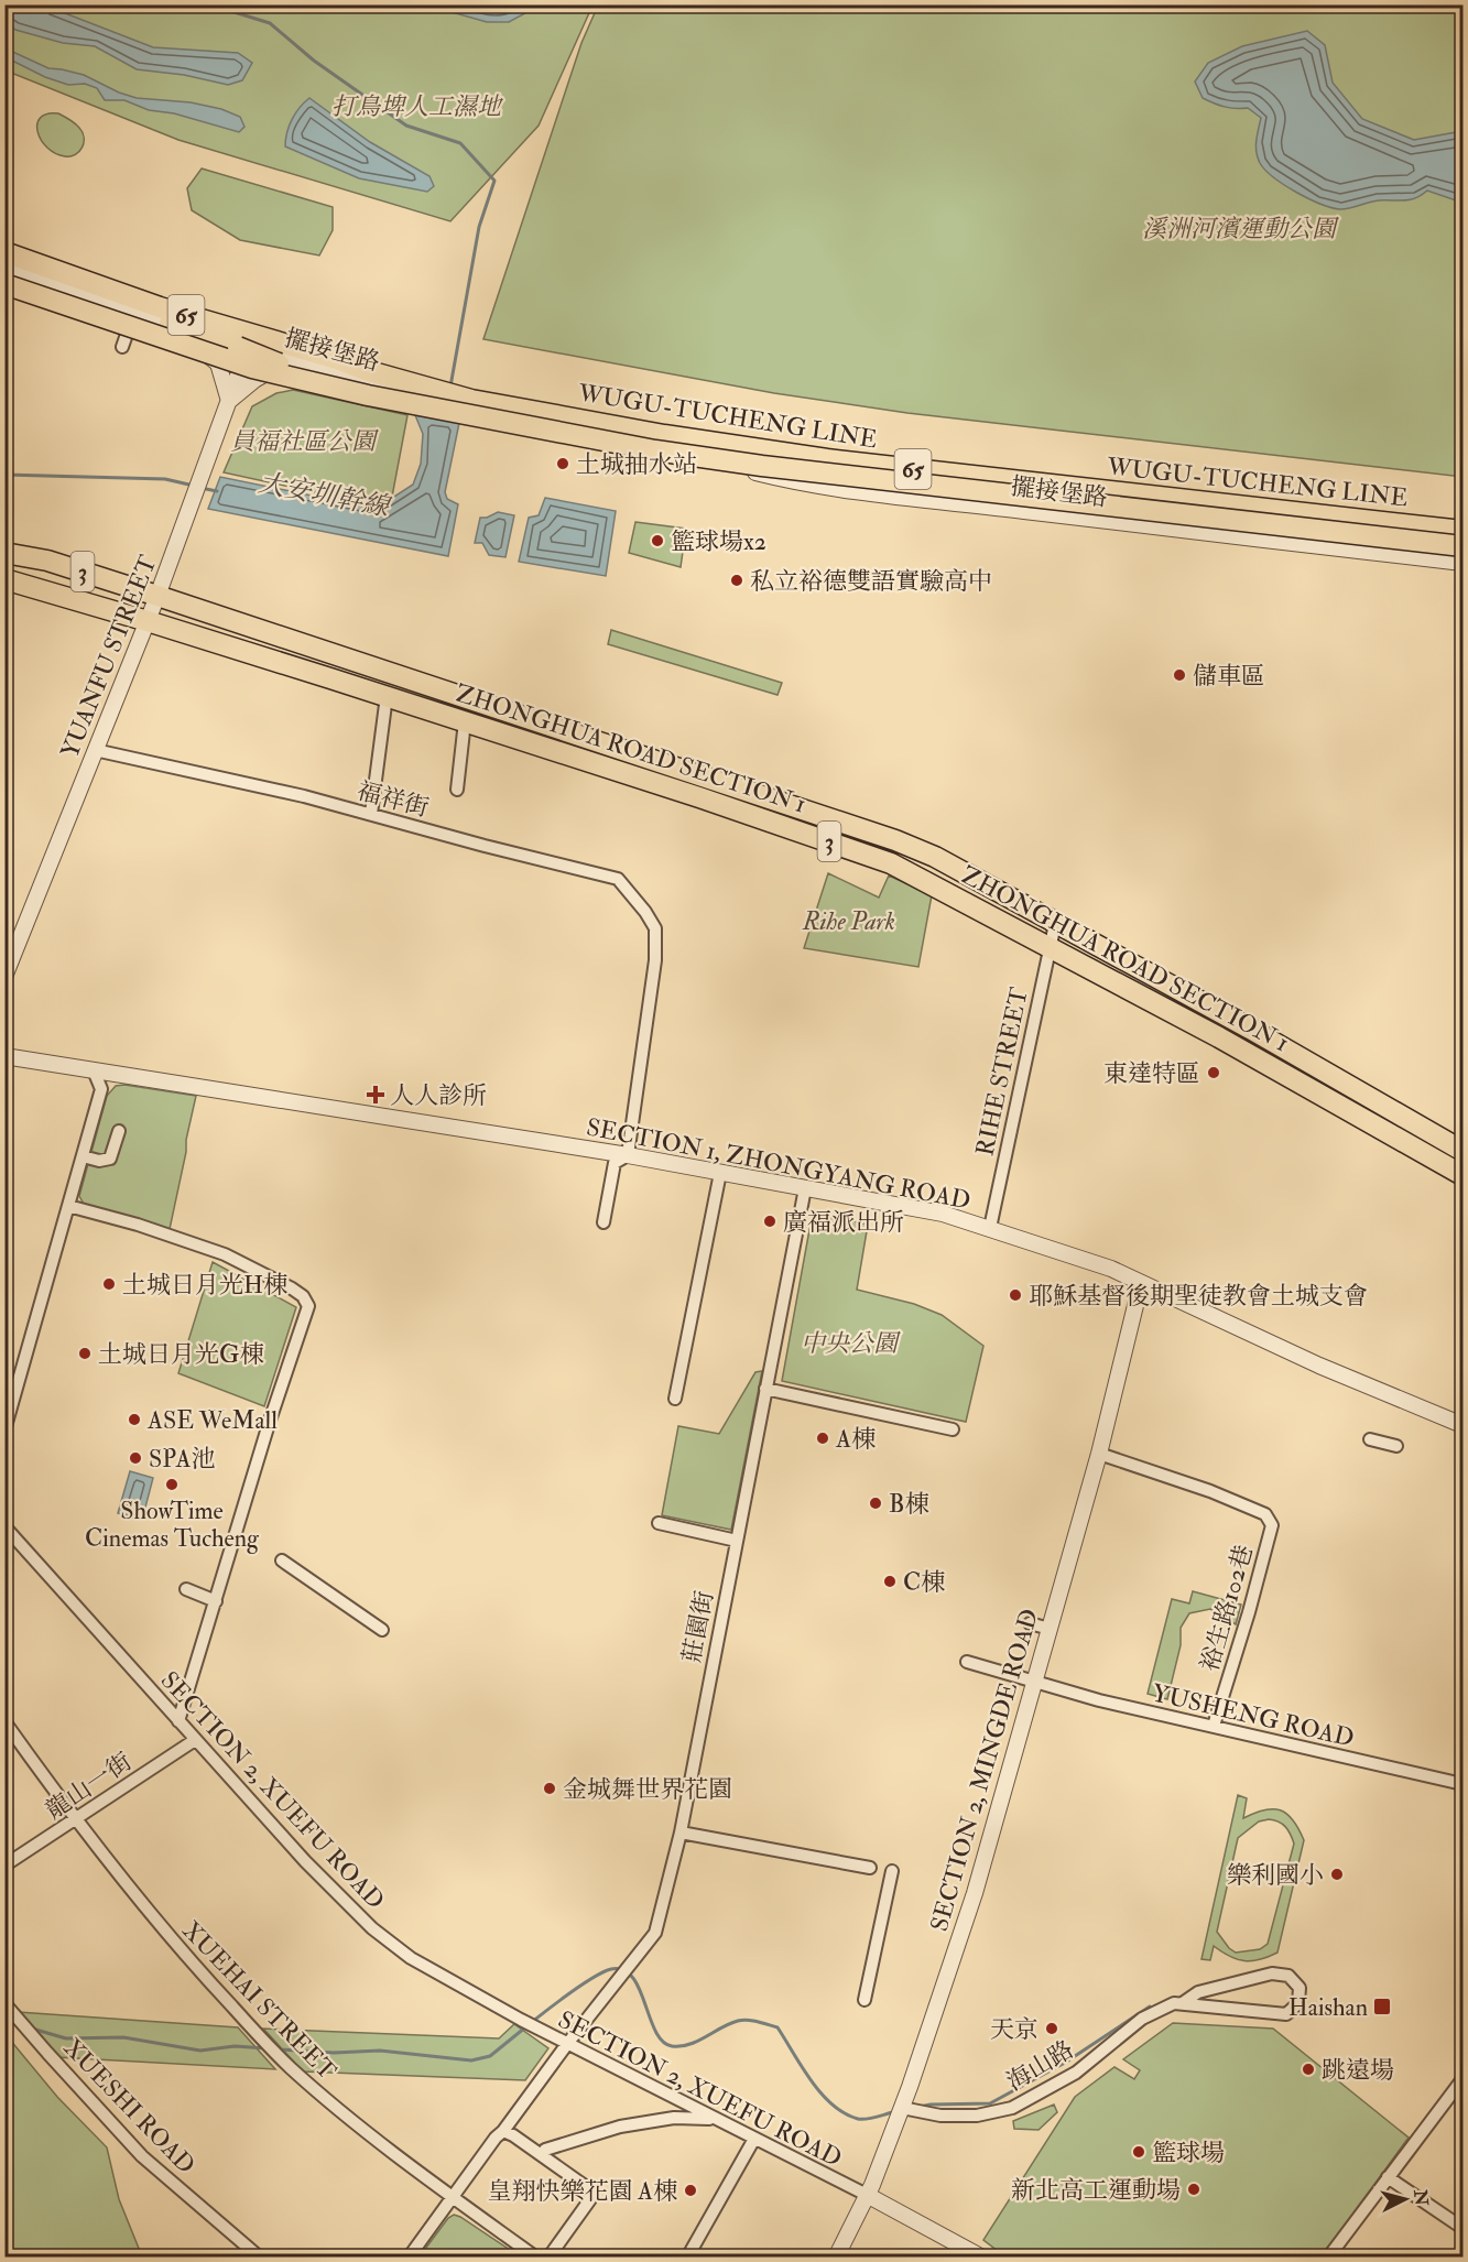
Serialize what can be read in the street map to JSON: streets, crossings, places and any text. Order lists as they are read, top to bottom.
{
  "streets": {
    "main road": [
      "65",
      "WUGU-TUCHENG LINE",
      "3",
      "ZHONGHUA ROAD SECTION 1"
    ],
    "street": [
      "擺接堡路",
      "YUANFU STREET",
      "福祥街",
      "RIHE STREET",
      "SECTION 1, ZHONGYANG ROAD",
      "裕生路102巷",
      "莊園街",
      "YUSHENG ROAD",
      "SECTION 2, MINGDE ROAD",
      "龍山一街",
      "SECTION 2, XUEFU ROAD",
      "XUEHAI STREET",
      "海山路",
      "XUESHI ROAD"
    ]
  },
  "crossings": [
    ["擺接堡路", "YUANFU STREET"],
    ["3", "YUANFU STREET"],
    ["3", "ZHONGHUA ROAD SECTION 1"],
    ["YUANFU STREET", "ZHONGHUA ROAD SECTION 1"],
    ["YUANFU STREET", "福祥街"],
    ["ZHONGHUA ROAD SECTION 1", "RIHE STREET"],
    ["福祥街", "SECTION 1, ZHONGYANG ROAD"],
    ["RIHE STREET", "SECTION 1, ZHONGYANG ROAD"],
    ["SECTION 1, ZHONGYANG ROAD", "莊園街"],
    ["SECTION 1, ZHONGYANG ROAD", "SECTION 2, MINGDE ROAD"],
    ["裕生路102巷", "YUSHENG ROAD"],
    ["裕生路102巷", "SECTION 2, MINGDE ROAD"],
    ["莊園街", "SECTION 2, XUEFU ROAD"],
    ["莊園街", "XUEHAI STREET"],
    ["YUSHENG ROAD", "SECTION 2, MINGDE ROAD"],
    ["SECTION 2, MINGDE ROAD", "SECTION 2, XUEFU ROAD"],
    ["SECTION 2, MINGDE ROAD", "海山路"],
    ["龍山一街", "SECTION 2, XUEFU ROAD"],
    ["龍山一街", "XUEHAI STREET"]
  ],
  "water": ["大安圳幹線"],
  "parks": [
    "打鳥埤人工濕地",
    "溪洲河濱運動公園",
    "員福社區公園",
    "Rihe Park",
    "中央公園"
  ],
  "places": {
    "other": [
      "土城抽水站",
      "籃球場x2",
      "私立裕德雙語實驗高中",
      "儲車區",
      "東達特區",
      "廣福派出所",
      "土城日月光H棟",
      "耶穌基督後期聖徒教會土城支會",
      "土城日月光G棟",
      "ASE WeMall",
      "A棟",
      "SPA池",
      "ShowTime Cinemas Tucheng",
      "B棟",
      "C棟",
      "金城舞世界花園",
      "樂利國小",
      "天京",
      "跳遠場",
      "籃球場",
      "新北高工運動場",
      "皇翔快樂花園 A棟"
    ],
    "health": ["人人診所"],
    "transit": ["Haishan"]
  },
  "north": "right"
}
